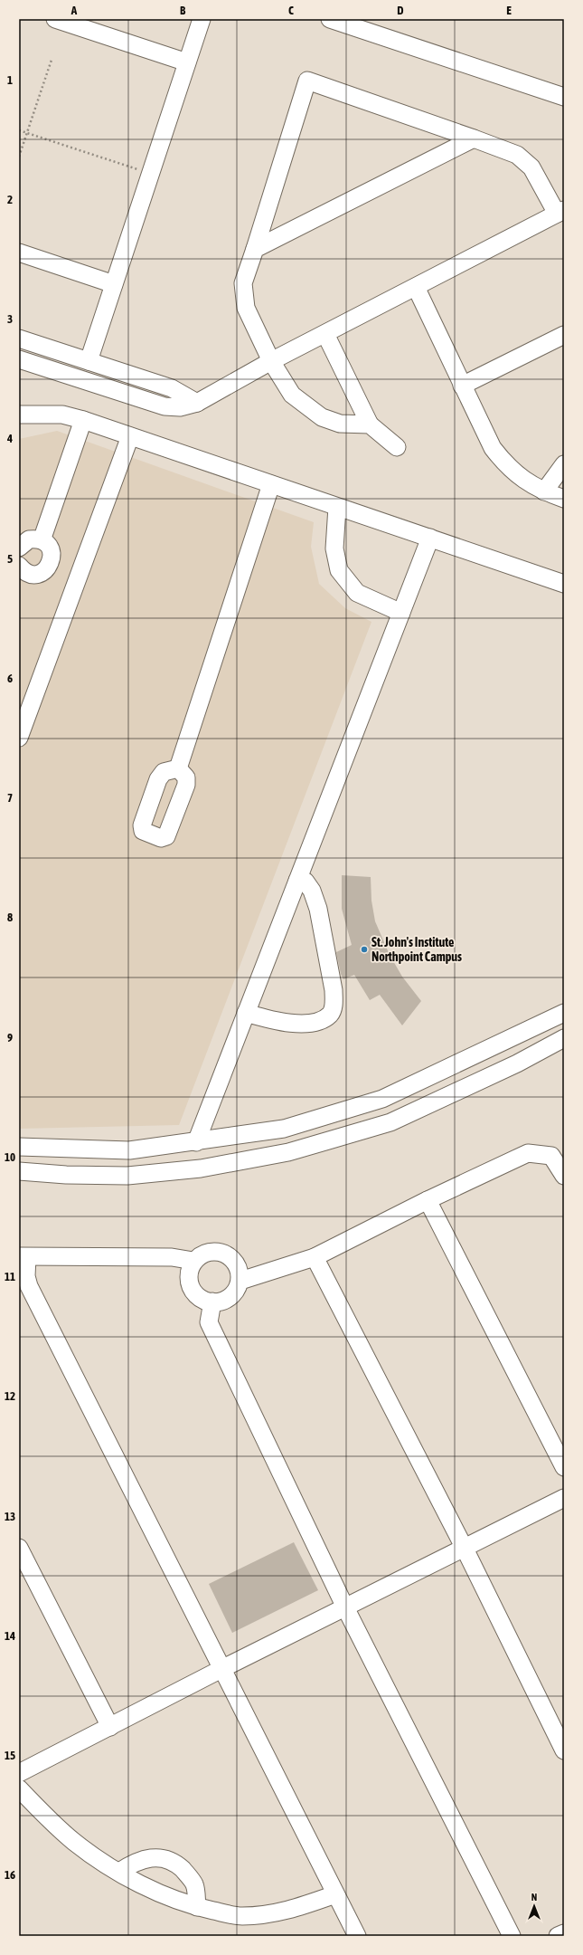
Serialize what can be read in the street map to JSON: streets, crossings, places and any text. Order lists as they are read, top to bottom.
{
  "places": ["St. John's Institute Northpoint Campus"],
  "north": "top",
  "grid": {
    "columns": [
      "A",
      "B",
      "C",
      "D",
      "E"
    ],
    "rows": [
      "1",
      "2",
      "3",
      "4",
      "5",
      "6",
      "7",
      "8",
      "9",
      "10",
      "11",
      "12",
      "13",
      "14",
      "15",
      "16"
    ]
  }
}
